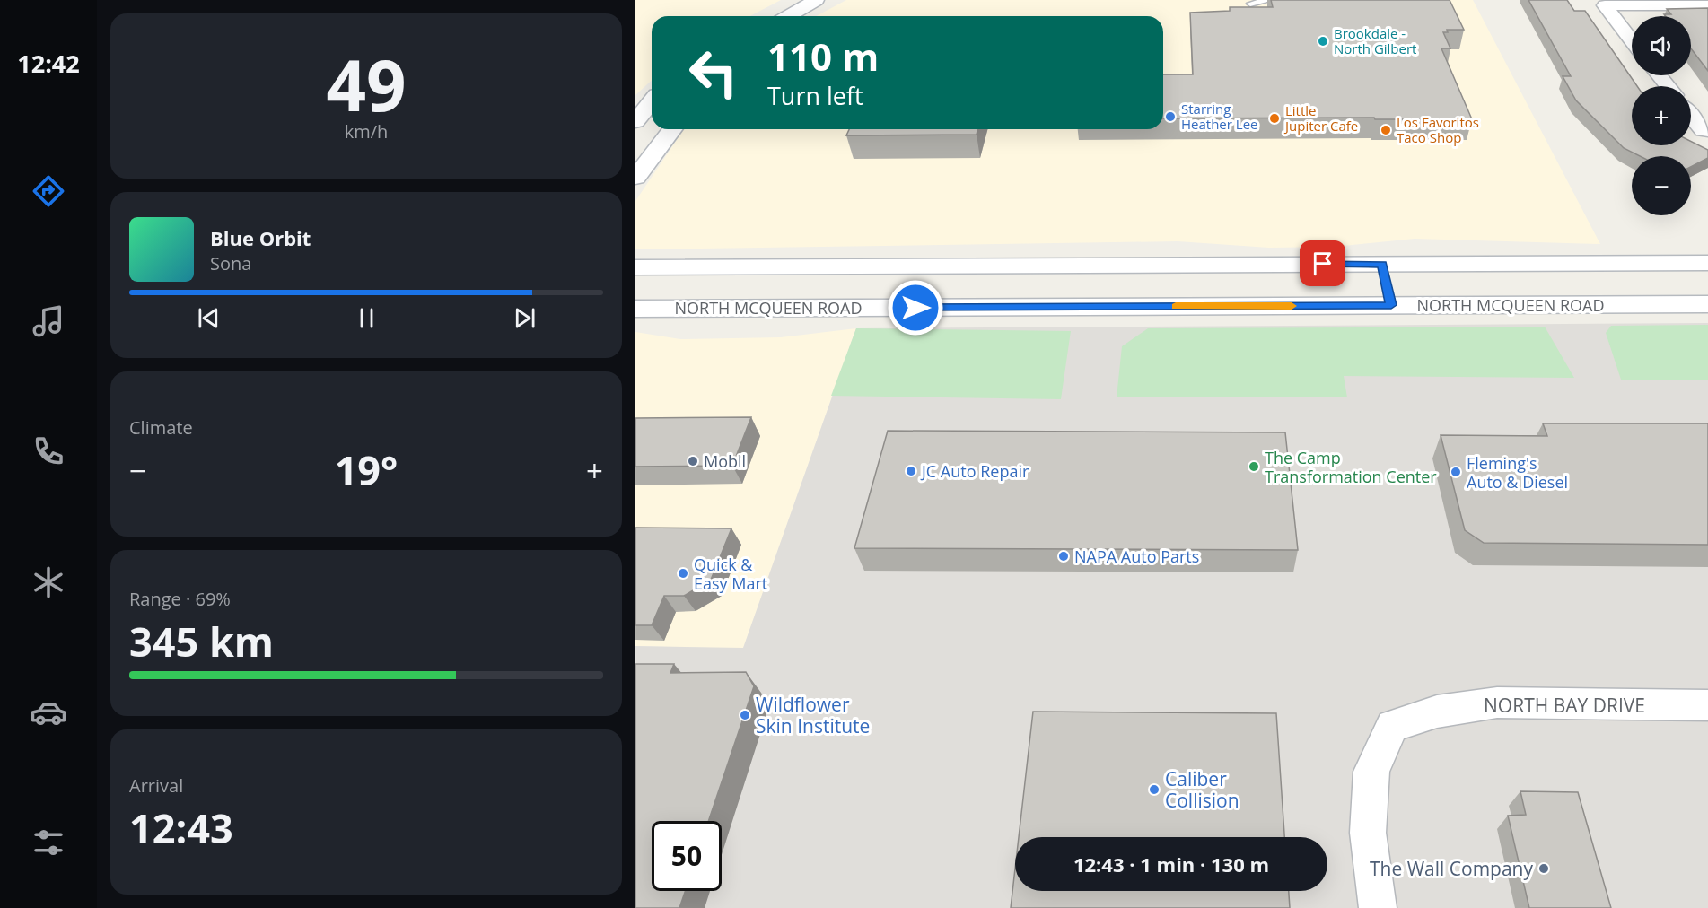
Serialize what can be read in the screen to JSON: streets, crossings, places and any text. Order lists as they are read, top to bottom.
{
  "streets": {
    "main road": ["NORTH MCQUEEN ROAD"],
    "street": ["NORTH BAY DRIVE"]
  },
  "places": [
    "Brookdale - North Gilbert",
    "Starring Heather Lee",
    "Little Jupiter Cafe",
    "Los Favoritos Taco Shop",
    "Mobil",
    "The Camp Transformation Center",
    "JC Auto Repair",
    "Fleming's Auto & Diesel",
    "NAPA Auto Parts",
    "Quick & Easy Mart",
    "Wildflower Skin Institute",
    "Caliber Collision",
    "The Wall Company"
  ],
  "page": {
    "tabs": "12:42",
    "tile": [
      ["49", "km/h"],
      "Climate",
      ["Range · 69%", "345 km"],
      ["Arrival", "12:43"]
    ],
    "map_buttons": ["+", "−"],
    "turn": ["110 m", "Turn left"],
    "song": ["Blue Orbit", "Sona"],
    "heat": ["−", "19°", "+"],
    "limit": "50",
    "trip": "12:43 · 1 min · 130 m"
  }
}
